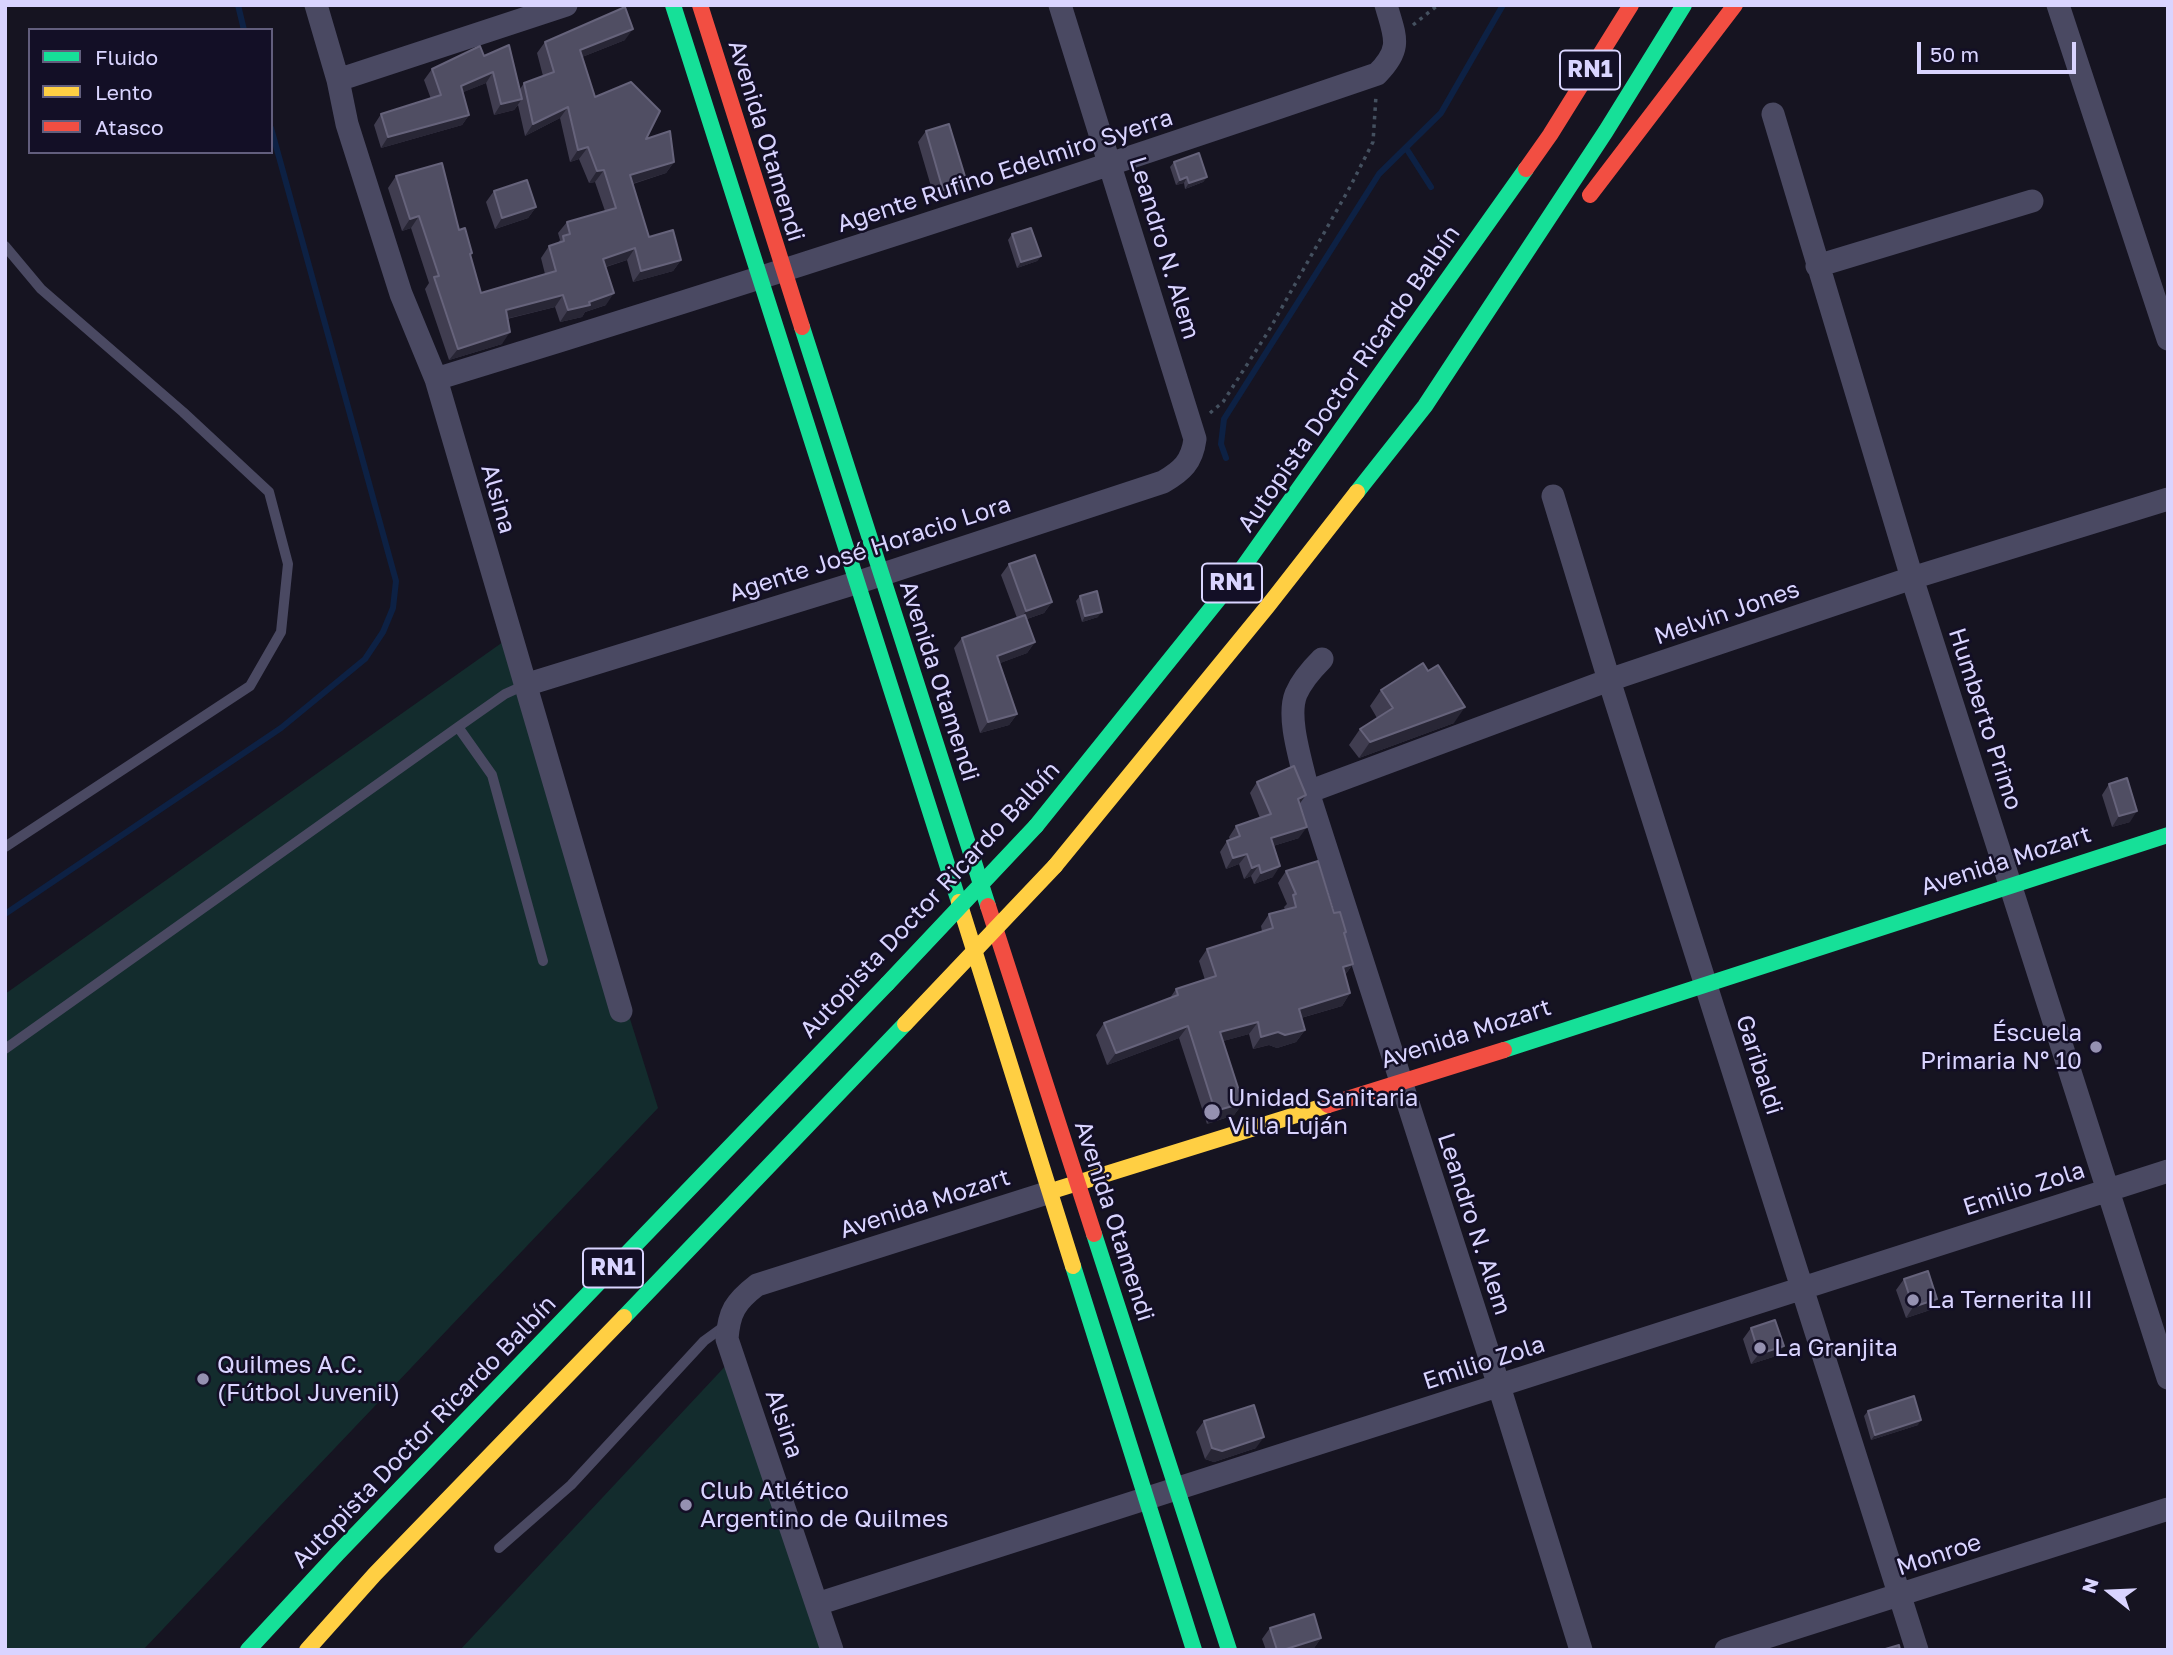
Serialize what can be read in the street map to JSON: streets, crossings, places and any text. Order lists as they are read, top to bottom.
{
  "streets": {
    "main road": [
      "RN1",
      "Avenida Otamendi",
      "Autopista Doctor Ricardo Balbín",
      "Avenida Mozart"
    ],
    "street": [
      "Agente Rufino Edelmiro Syerra",
      "Leandro N. Alem",
      "Alsina",
      "Agente José Horacio Lora",
      "Melvin Jones",
      "Humberto Primo",
      "Garibaldi",
      "Emilio Zola",
      "Monroe"
    ]
  },
  "crossings": [
    ["Avenida Otamendi", "Agente Rufino Edelmiro Syerra"],
    ["Avenida Otamendi", "Agente José Horacio Lora"],
    ["Avenida Otamendi", "Avenida Mozart"],
    ["Avenida Otamendi", "Emilio Zola"],
    ["Agente Rufino Edelmiro Syerra", "Leandro N. Alem"],
    ["Agente Rufino Edelmiro Syerra", "Alsina"],
    ["Leandro N. Alem", "Agente José Horacio Lora"],
    ["Leandro N. Alem", "Melvin Jones"],
    ["Leandro N. Alem", "Avenida Mozart"],
    ["Leandro N. Alem", "Emilio Zola"],
    ["Alsina", "Agente José Horacio Lora"],
    ["Alsina", "Avenida Mozart"],
    ["Alsina", "Emilio Zola"],
    ["Melvin Jones", "Humberto Primo"],
    ["Melvin Jones", "Garibaldi"],
    ["Humberto Primo", "Avenida Mozart"],
    ["Humberto Primo", "Emilio Zola"],
    ["Avenida Mozart", "Garibaldi"],
    ["Garibaldi", "Emilio Zola"],
    ["Garibaldi", "Monroe"]
  ],
  "places": [
    "Éscuela Primaria N° 10",
    "Unidad Sanitaria Villa Luján",
    "La Ternerita III",
    "La Granjita",
    "Quilmes A.C. (Fútbol Juvenil)",
    "Club Atlético Argentino de Quilmes"
  ],
  "legend": ["Fluido", "Lento", "Atasco"],
  "scale_bar": "50 m",
  "north": "left"
}
